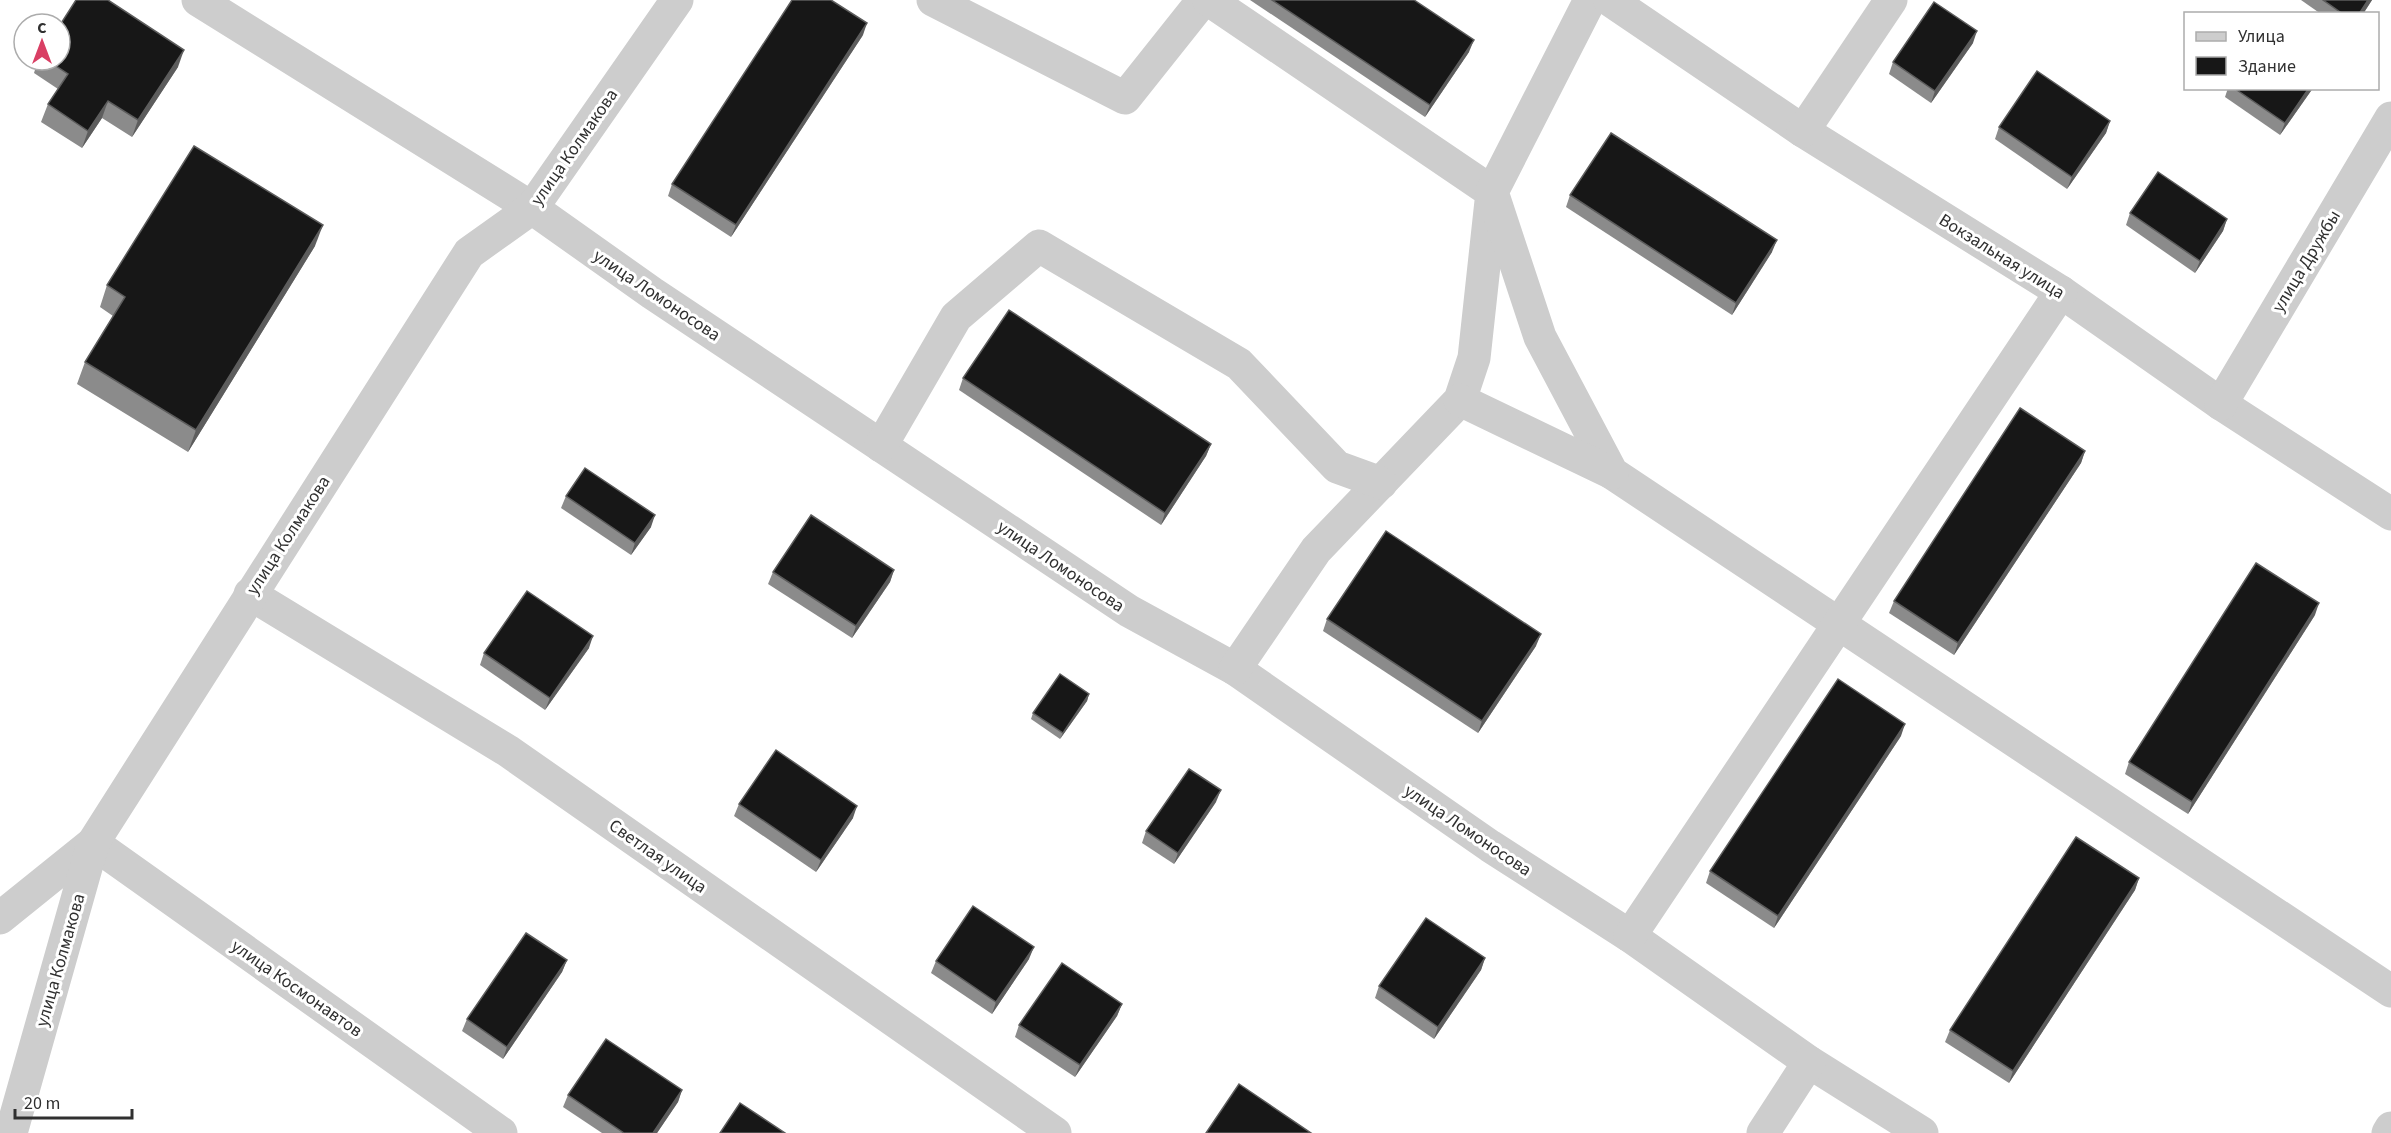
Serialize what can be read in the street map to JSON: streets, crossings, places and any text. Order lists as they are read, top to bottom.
{
  "streets": {
    "street": [
      "улица Колмакова",
      "Вокзальная улица",
      "улица Дружбы",
      "улица Ломоносова",
      "Светлая улица",
      "улица Космонавтов"
    ]
  },
  "crossings": [
    ["улица Колмакова", "улица Ломоносова"],
    ["улица Колмакова", "Светлая улица"],
    ["улица Колмакова", "улица Космонавтов"],
    ["Вокзальная улица", "улица Дружбы"]
  ],
  "legend": ["Улица", "Здание"],
  "scale_bar": "20 m",
  "north": "top"
}
